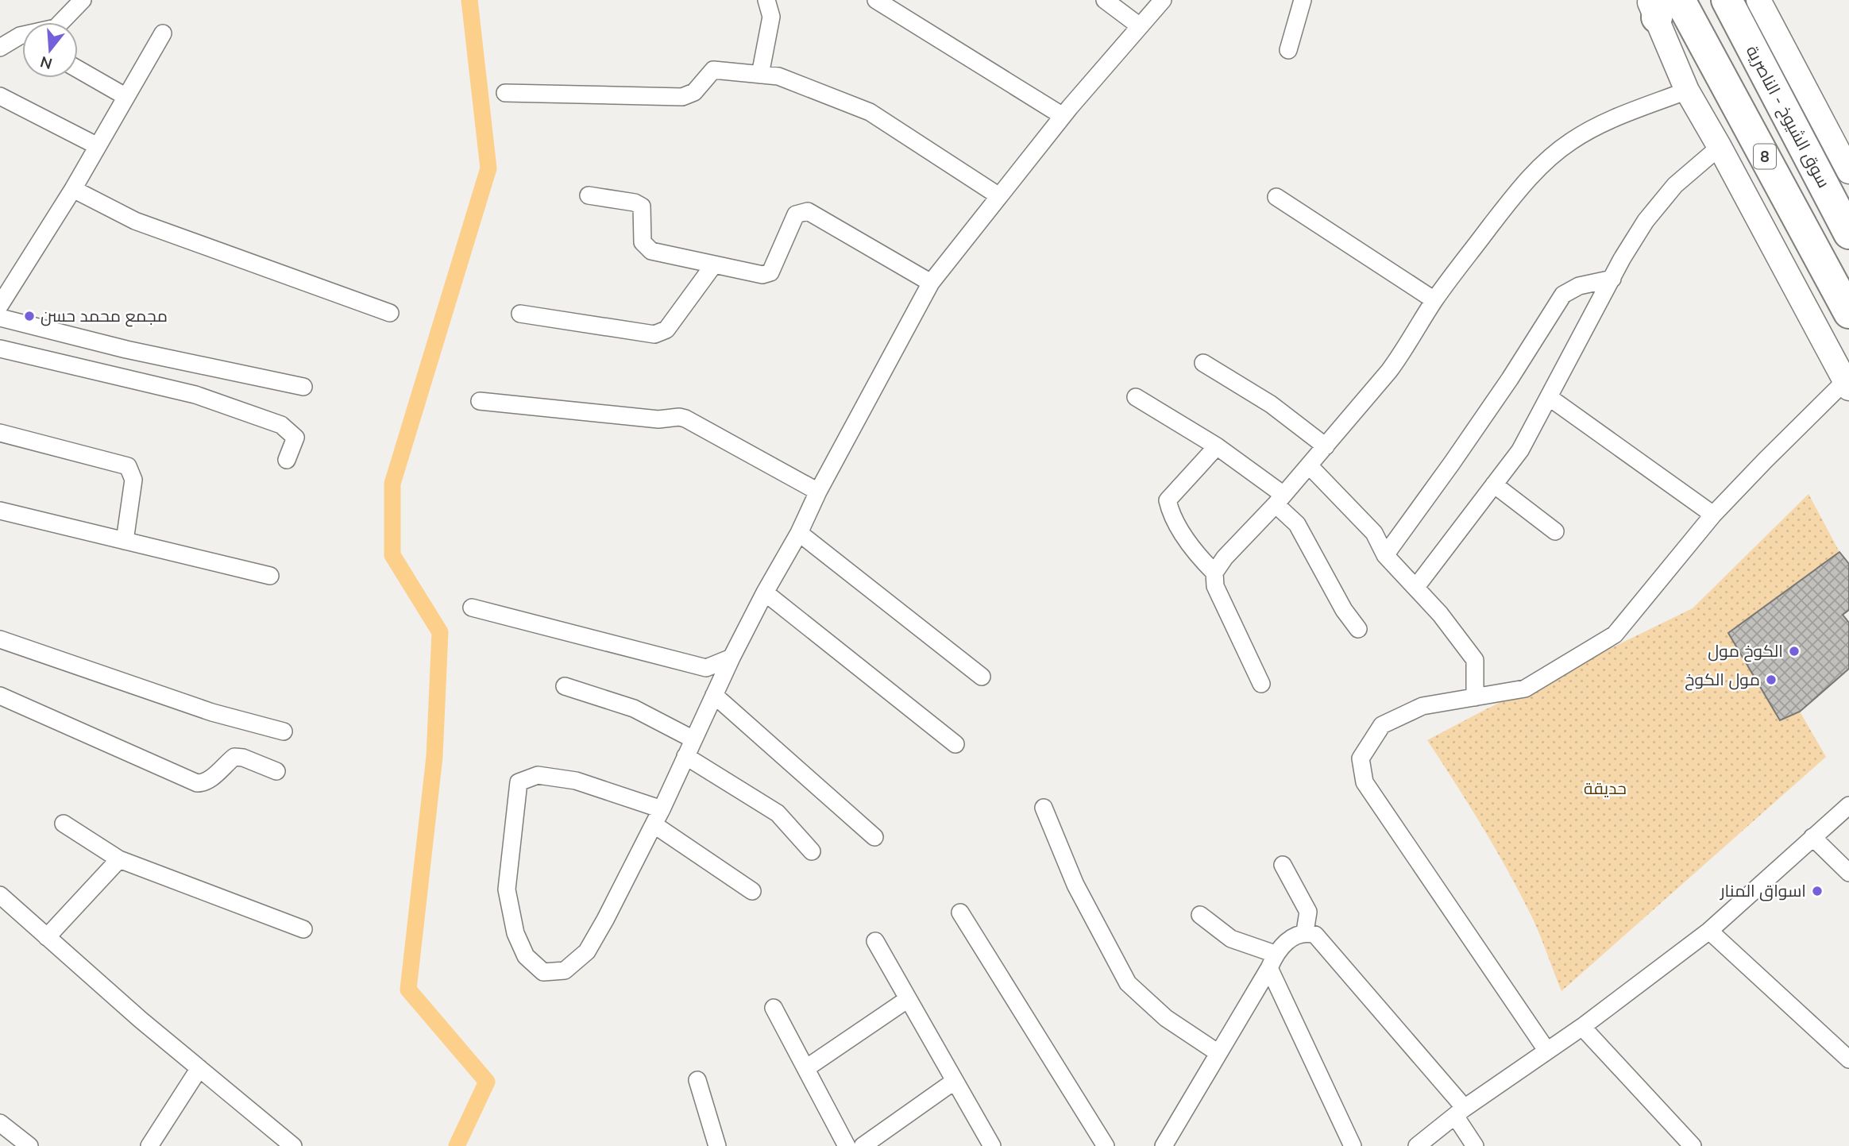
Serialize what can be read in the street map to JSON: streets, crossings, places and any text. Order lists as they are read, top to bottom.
{
  "streets": {
    "highway": ["سوق الشيوخ - الناصرية", "8"]
  },
  "parks": ["حديقة"],
  "places": [
    "مجمع محمد حسن",
    "الكوخ مول",
    "مول الكوخ",
    "اسواق المنار"
  ],
  "north": "bottom"
}
